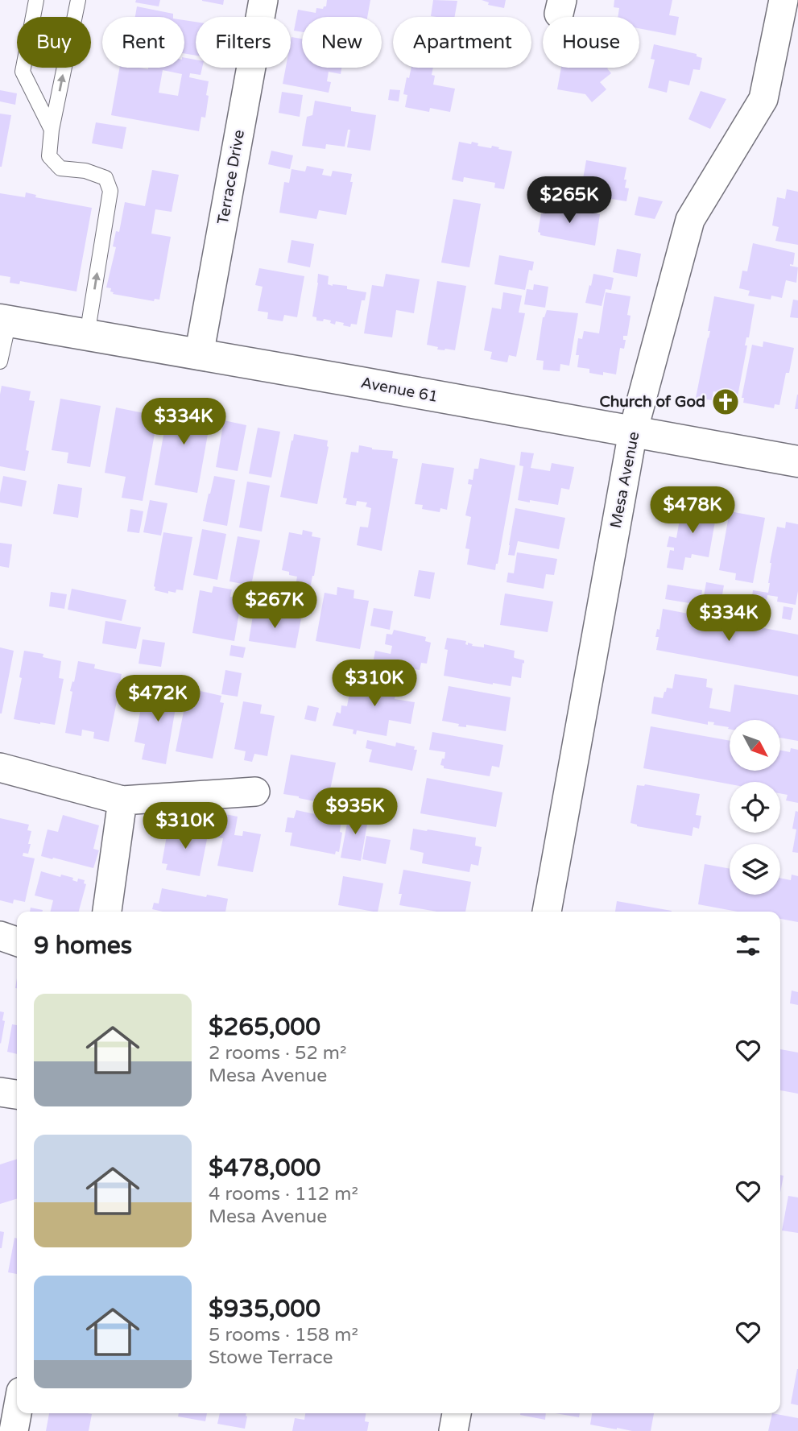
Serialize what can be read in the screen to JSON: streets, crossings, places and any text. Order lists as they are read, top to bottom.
{
  "streets": {
    "street": ["Terrace Drive", "Avenue 61", "Mesa Avenue"]
  },
  "crossings": [
    ["Terrace Drive", "Avenue 61"],
    ["Avenue 61", "Mesa Avenue"]
  ],
  "places": {
    "church": ["Church of God"]
  },
  "north": "bottom right",
  "page": {
    "chip": [
      "Buy",
      "Rent",
      "Filters",
      "New",
      "Apartment",
      "House"
    ],
    "price": [
      "$265K",
      "$334K",
      "$478K",
      "$267K",
      "$334K",
      "$310K",
      "$472K",
      "$935K",
      "$310K"
    ],
    "heading": "9 homes",
    "list": [
      {
        "name": "$265,000",
        "note": "2 rooms · 52 m² · Mesa Avenue"
      },
      {
        "name": "$478,000",
        "note": "4 rooms · 112 m² · Mesa Avenue"
      },
      {
        "name": "$935,000",
        "note": "5 rooms · 158 m² · Stowe Terrace"
      }
    ]
  }
}
